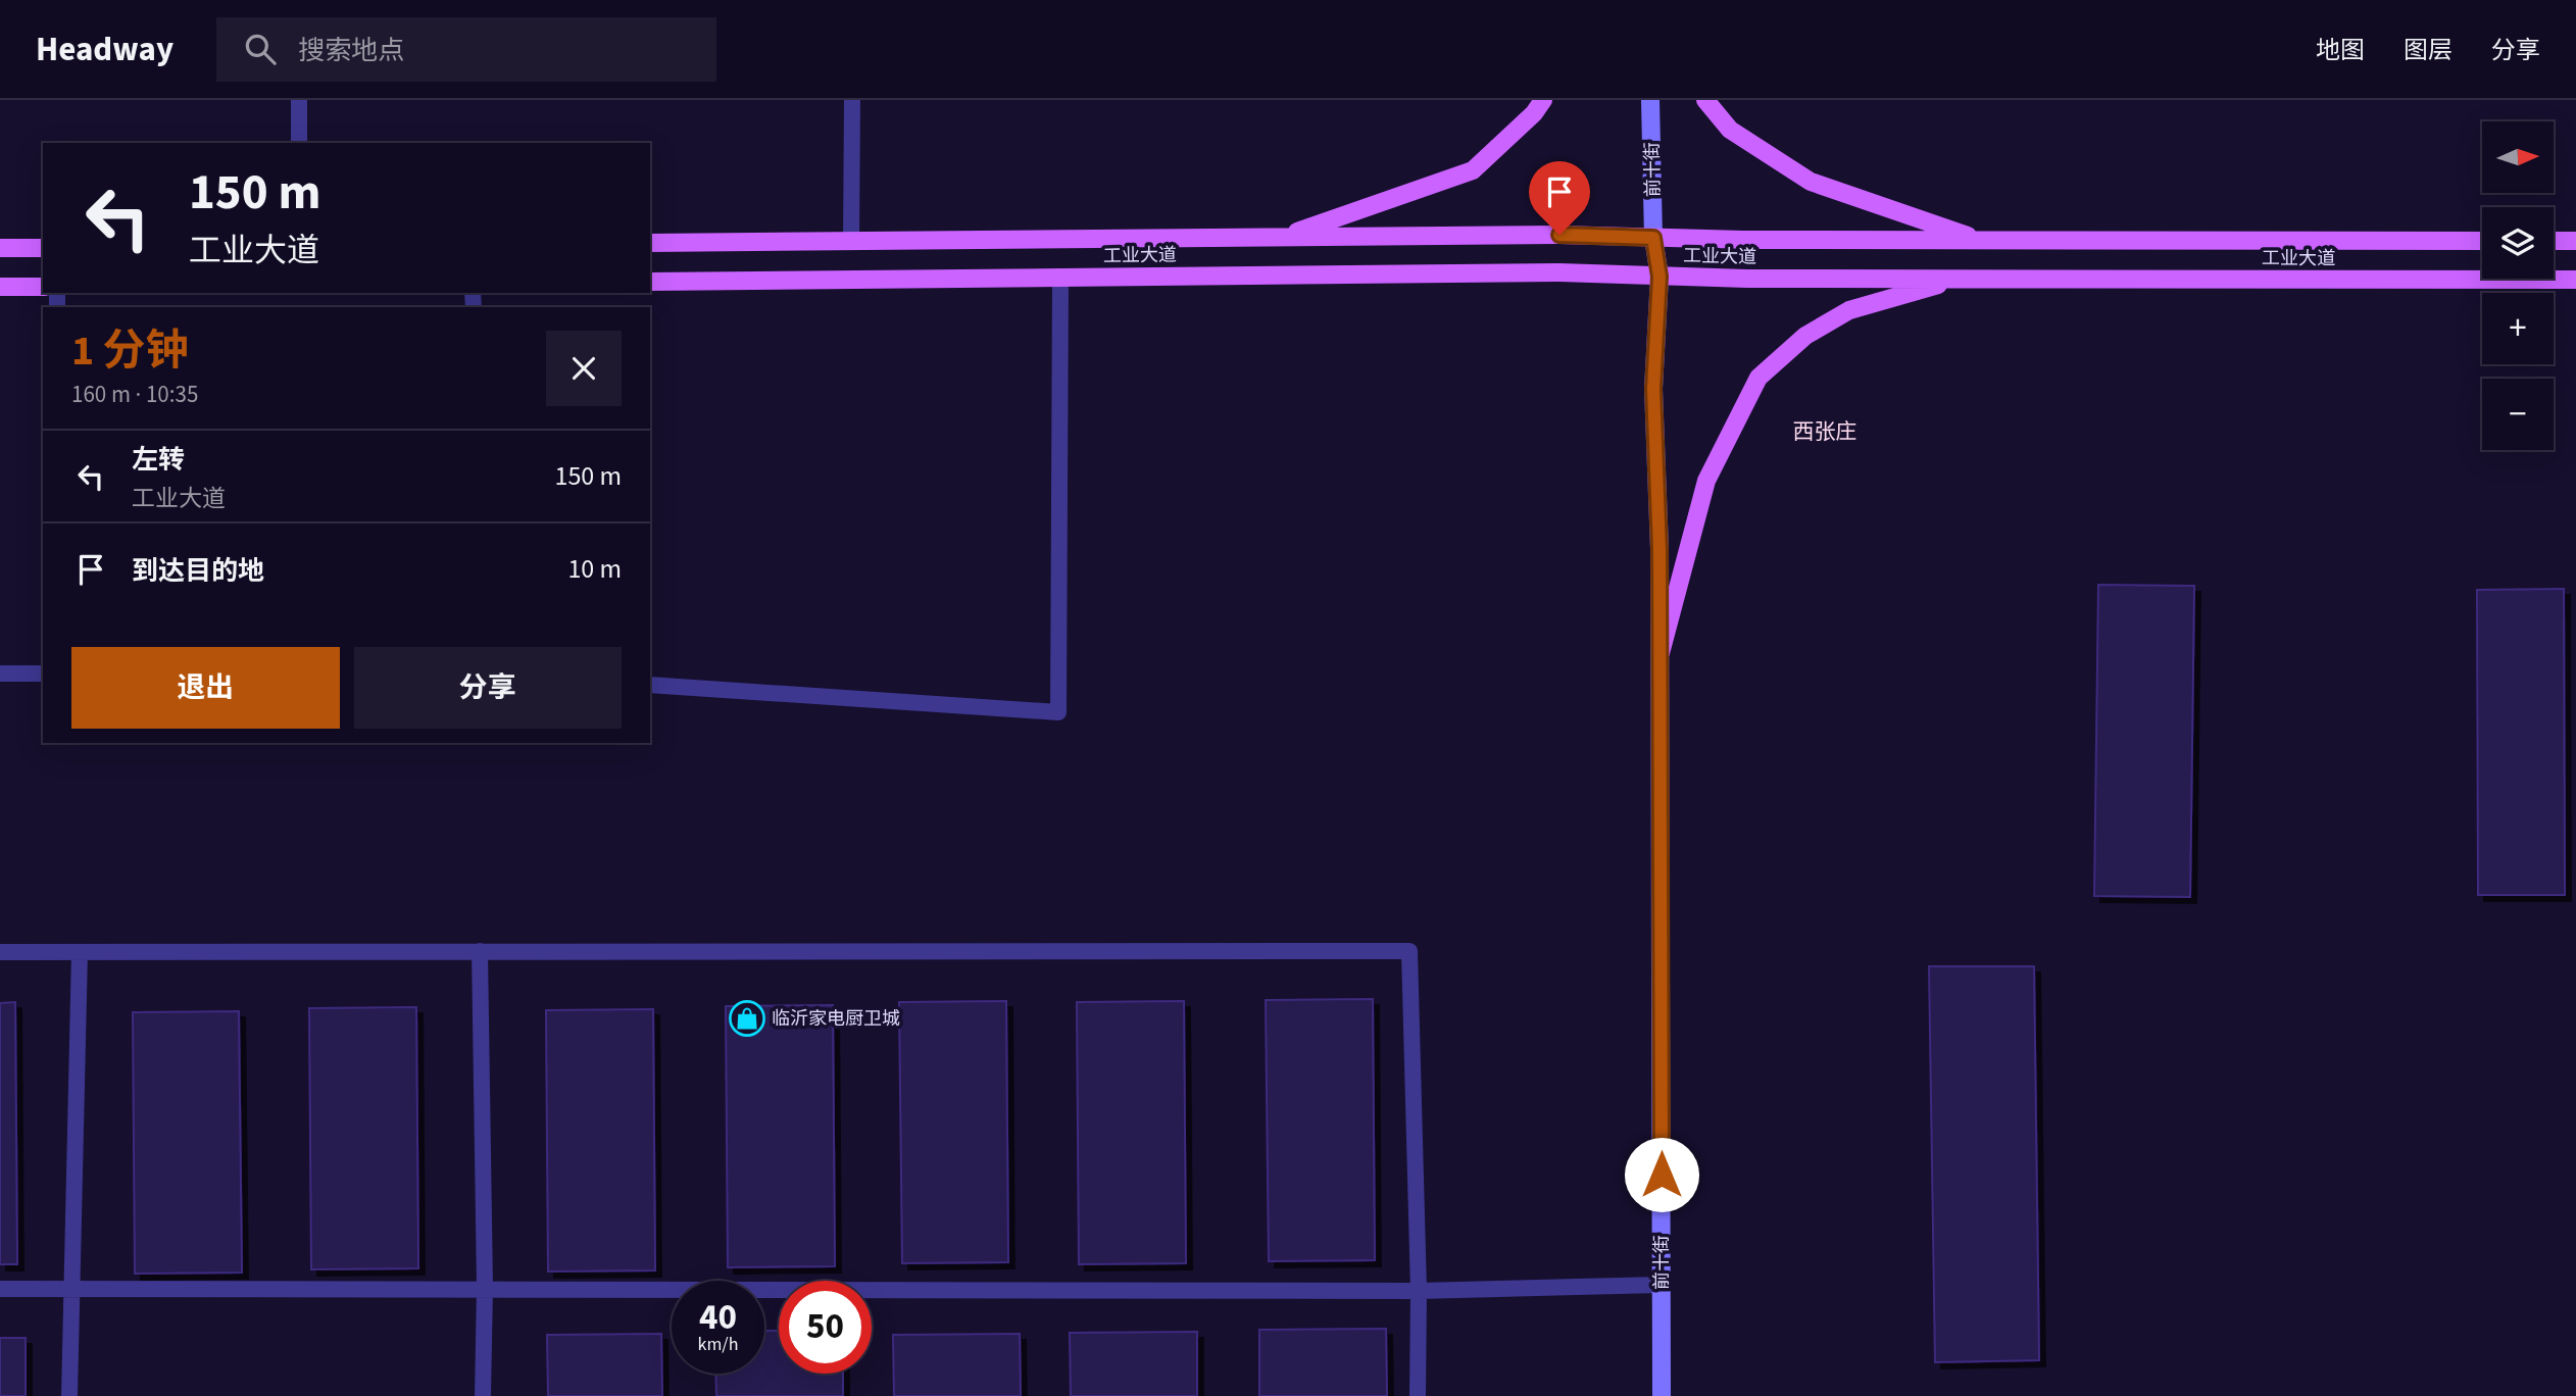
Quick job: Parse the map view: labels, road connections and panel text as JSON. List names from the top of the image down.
{
  "streets": {
    "main road": ["前十街", "工业大道"]
  },
  "crossings": [
    ["前十街", "工业大道"]
  ],
  "districts": ["西张庄"],
  "places": {
    "shop": ["临沂家电厨卫城"]
  },
  "north": "right",
  "page": {
    "header": "Headway",
    "search": "搜索地点",
    "nav": ["地图", "图层", "分享"],
    "map_buttons": ["+", "−"],
    "turn": ["150 m", "工业大道"],
    "heading": ["1 分钟", "160 m · 10:35"],
    "list": [
      {
        "name": "左转",
        "note": "工业大道",
        "value": "150 m"
      },
      {
        "name": "到达目的地",
        "value": "10 m"
      }
    ],
    "buttons": ["退出", "分享"],
    "speed": "40 km/h",
    "limit": "50"
  }
}
